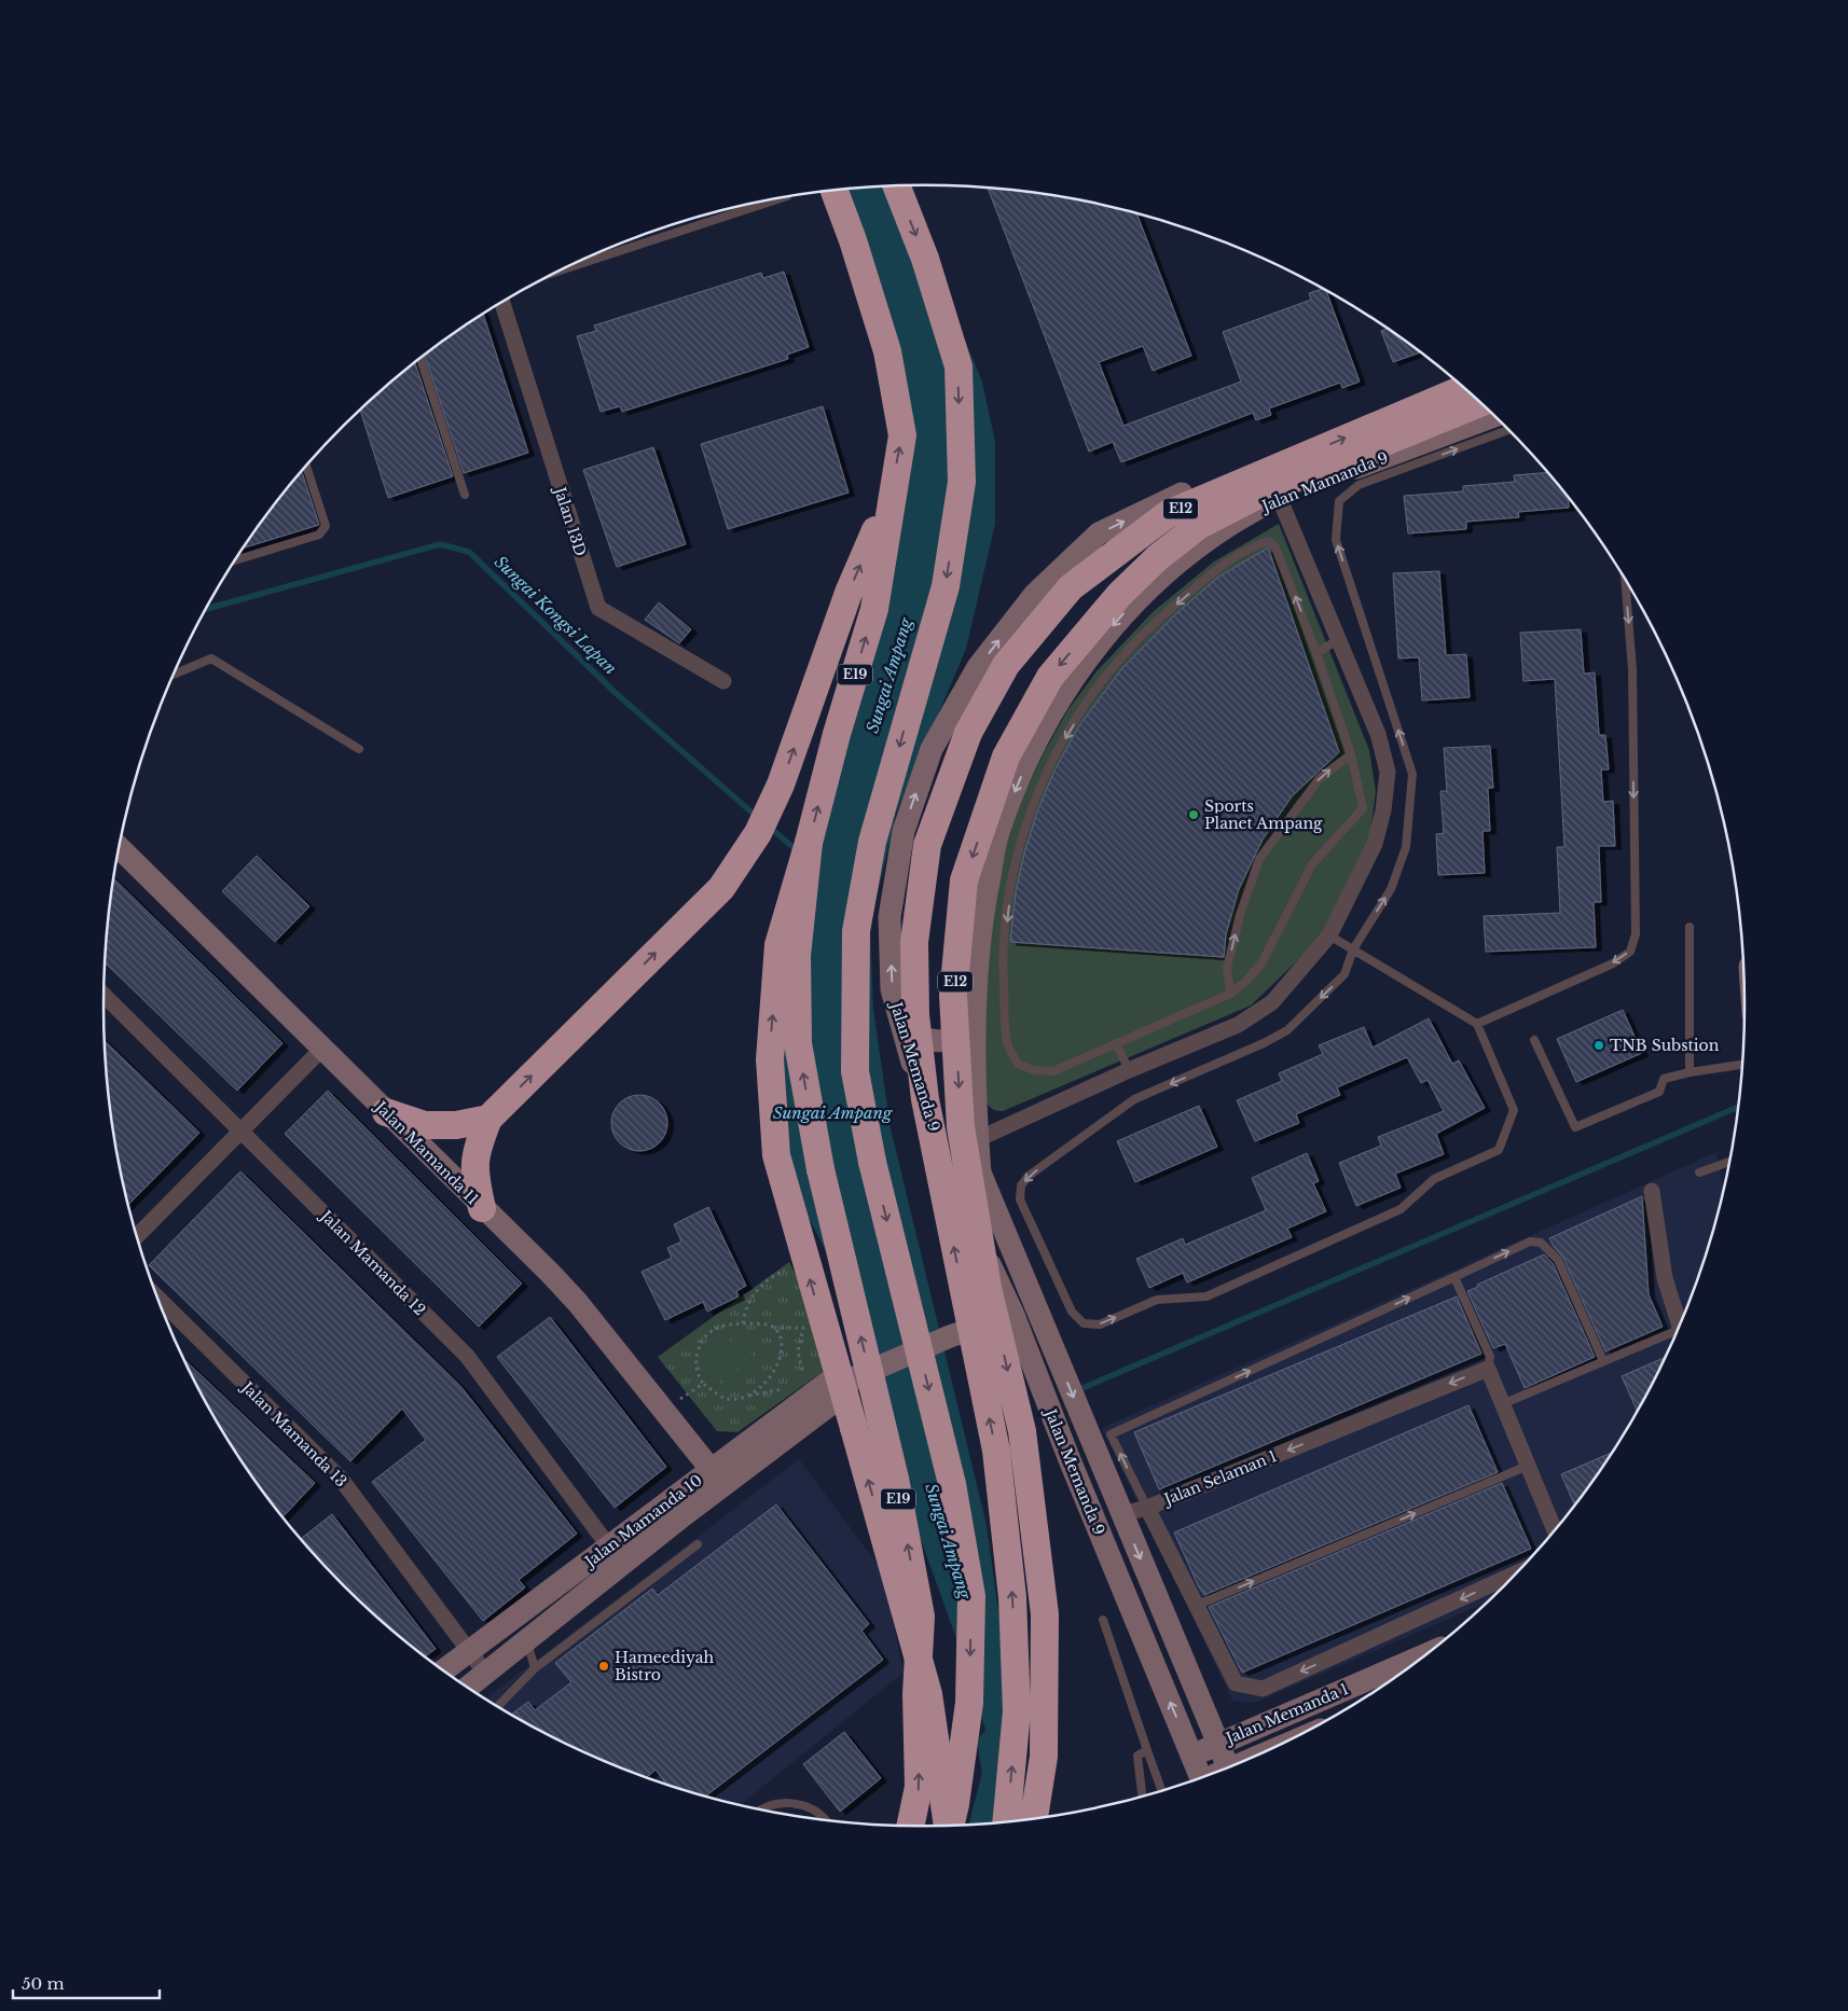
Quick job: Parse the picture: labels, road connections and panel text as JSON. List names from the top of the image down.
{
  "streets": {
    "highway": ["E12", "E19"],
    "street": [
      "Jalan Mamanda 9",
      "Jalan 13D",
      "Jalan Memanda 9",
      "Jalan Mamanda 11",
      "Jalan Mamanda 12",
      "Jalan Mamanda 13",
      "Jalan Selaman 1",
      "Jalan Mamanda 10",
      "Jalan Memanda 1"
    ]
  },
  "crossings": [
    ["Jalan Mamanda 9", "Jalan Memanda 9"],
    ["E12", "Jalan Memanda 9"],
    ["Jalan Memanda 9", "Jalan Mamanda 10"],
    ["Jalan Memanda 9", "Jalan Memanda 1"],
    ["Jalan Mamanda 11", "Jalan Mamanda 10"],
    ["Jalan Mamanda 12", "Jalan Mamanda 10"],
    ["Jalan Mamanda 13", "Jalan Mamanda 10"]
  ],
  "one_way": ["Jalan Mamanda 9", "Jalan Selaman 1"],
  "water": ["Sungai Kongsi Lapan", "Sungai Ampang"],
  "places": ["Sports Planet Ampang", "TNB Substion", "Hameediyah Bistro"],
  "scale_bar": "50 m"
}
